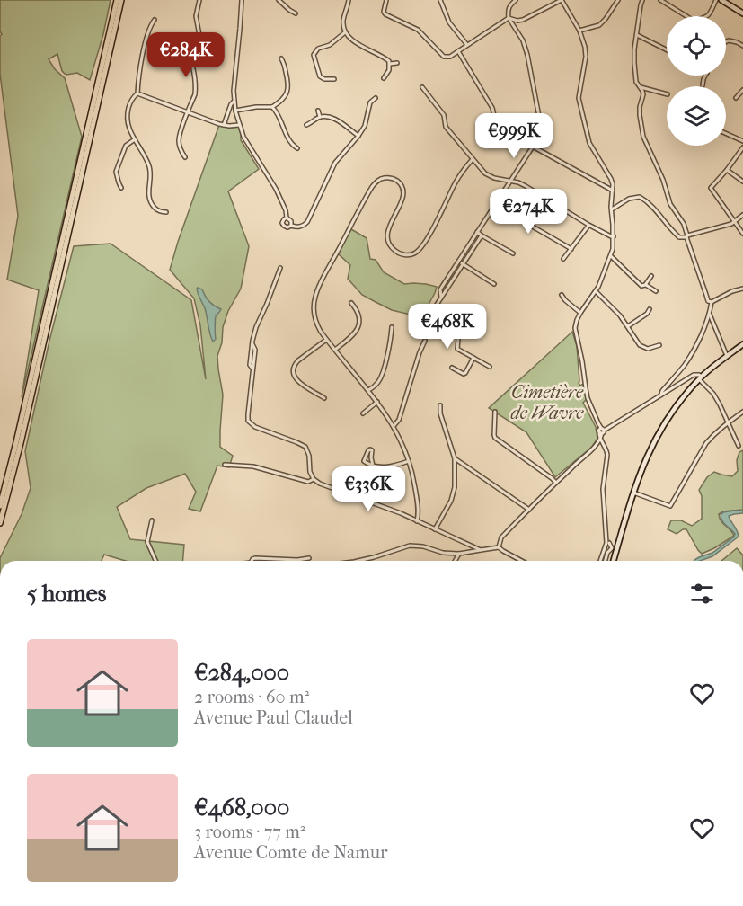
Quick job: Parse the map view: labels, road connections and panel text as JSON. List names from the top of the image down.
{
  "parks": ["Cimetière de Wavre"],
  "page": {
    "price": [
      "€284K",
      "€999K",
      "€274K",
      "€468K",
      "€336K"
    ],
    "heading": "5 homes",
    "list": [
      {
        "name": "€284,000",
        "note": "2 rooms · 60 m² · Avenue Paul Claudel"
      },
      {
        "name": "€468,000",
        "note": "3 rooms · 77 m² · Avenue Comte de Namur"
      }
    ]
  }
}
